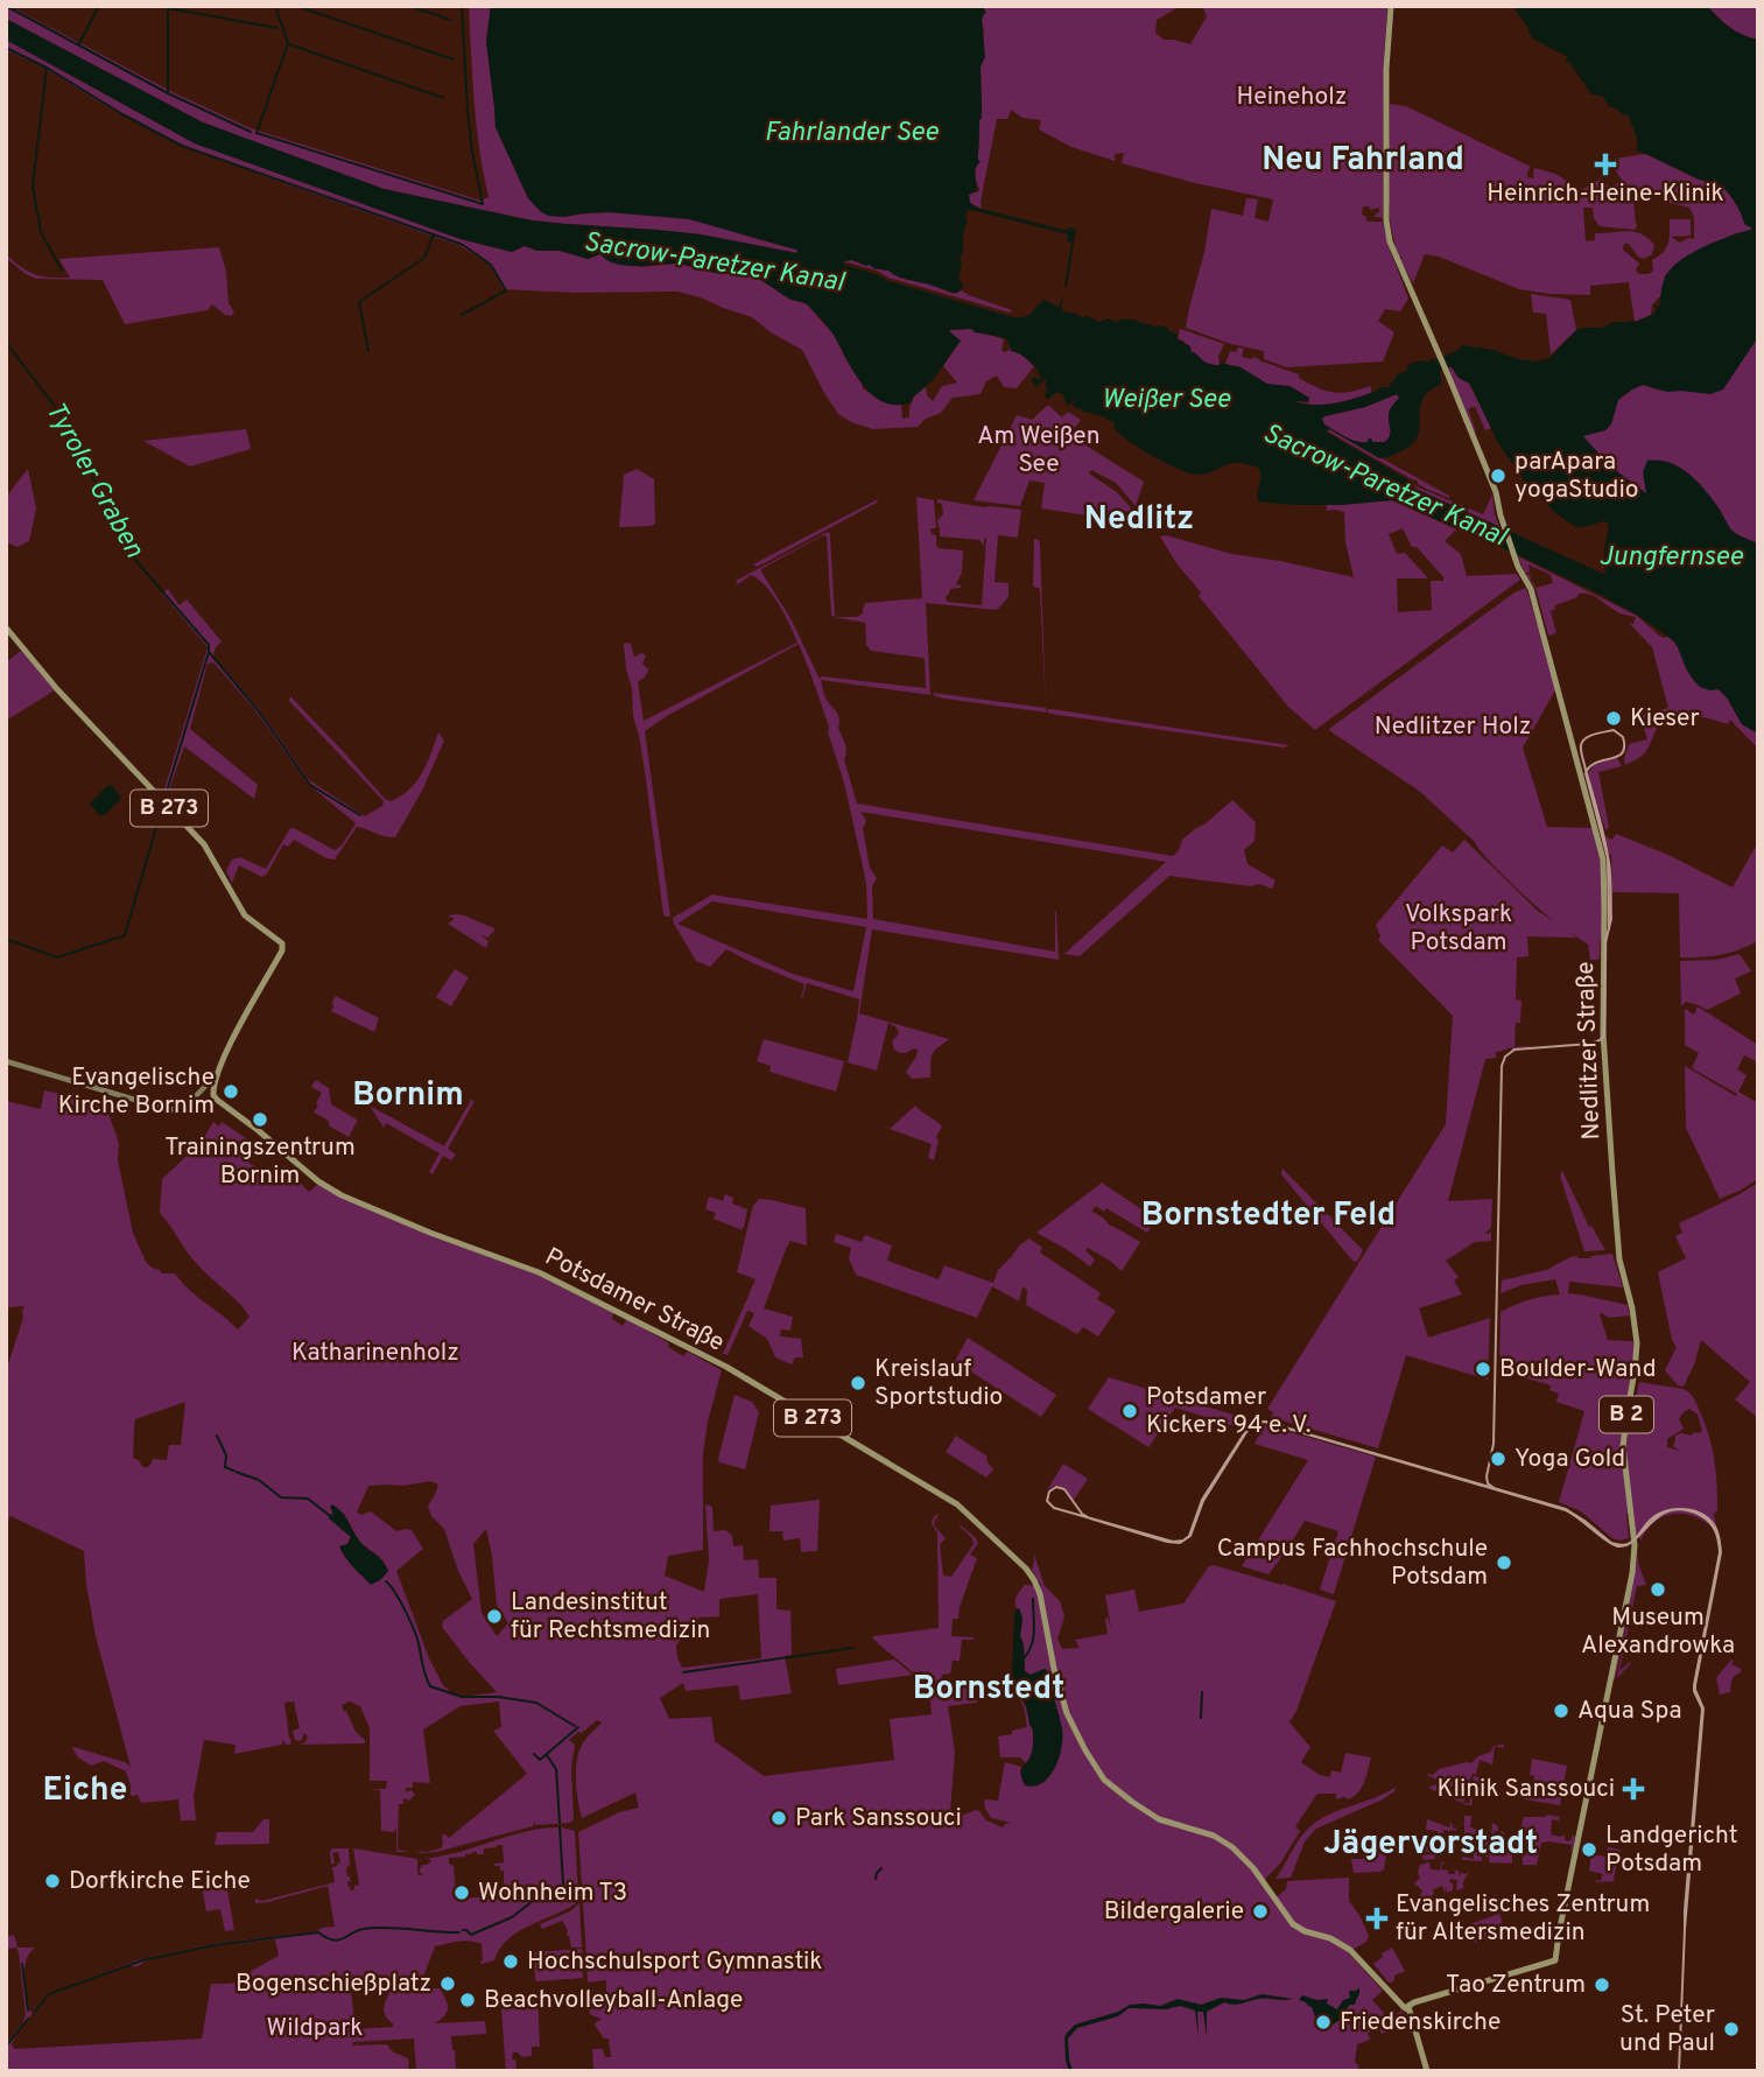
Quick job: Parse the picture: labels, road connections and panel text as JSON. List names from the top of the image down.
{
  "streets": {
    "main road": [
      "B 273",
      "Nedlitzer Straße",
      "Potsdamer Straße",
      "B 2"
    ]
  },
  "crossings": [
    ["B 273", "Potsdamer Straße"],
    ["Nedlitzer Straße", "Potsdamer Straße"]
  ],
  "districts": [
    "Neu Fahrland",
    "Nedlitz",
    "Bornim",
    "Bornstedter Feld",
    "Bornstedt",
    "Eiche",
    "Jägervorstadt"
  ],
  "water": [
    "Fahrlander See",
    "Sacrow-Paretzer Kanal",
    "Weißer See",
    "Tyroler Graben",
    "Jungfernsee"
  ],
  "parks": [
    "Heineholz",
    "Am Weißen See",
    "Nedlitzer Holz",
    "Volkspark Potsdam",
    "Katharinenholz",
    "Wildpark"
  ],
  "places": {
    "health": ["Heinrich-Heine-Klinik", "Klinik Sanssouci", "Evangelisches Zentrum für Altersmedizin"],
    "other": [
      "parApara yogaStudio",
      "Kieser",
      "Evangelische Kirche Bornim",
      "Trainingszentrum Bornim",
      "Boulder-Wand",
      "Kreislauf Sportstudio",
      "Potsdamer Kickers 94 e. V.",
      "Yoga Gold",
      "Campus Fachhochschule Potsdam",
      "Museum Alexandrowka",
      "Landesinstitut für Rechtsmedizin",
      "Aqua Spa",
      "Park Sanssouci",
      "Landgericht Potsdam",
      "Dorfkirche Eiche",
      "Wohnheim T3",
      "Bildergalerie",
      "Hochschulsport Gymnastik",
      "Bogenschießplatz",
      "Tao Zentrum",
      "Beachvolleyball-Anlage",
      "Friedenskirche",
      "St. Peter und Paul"
    ]
  }
}
